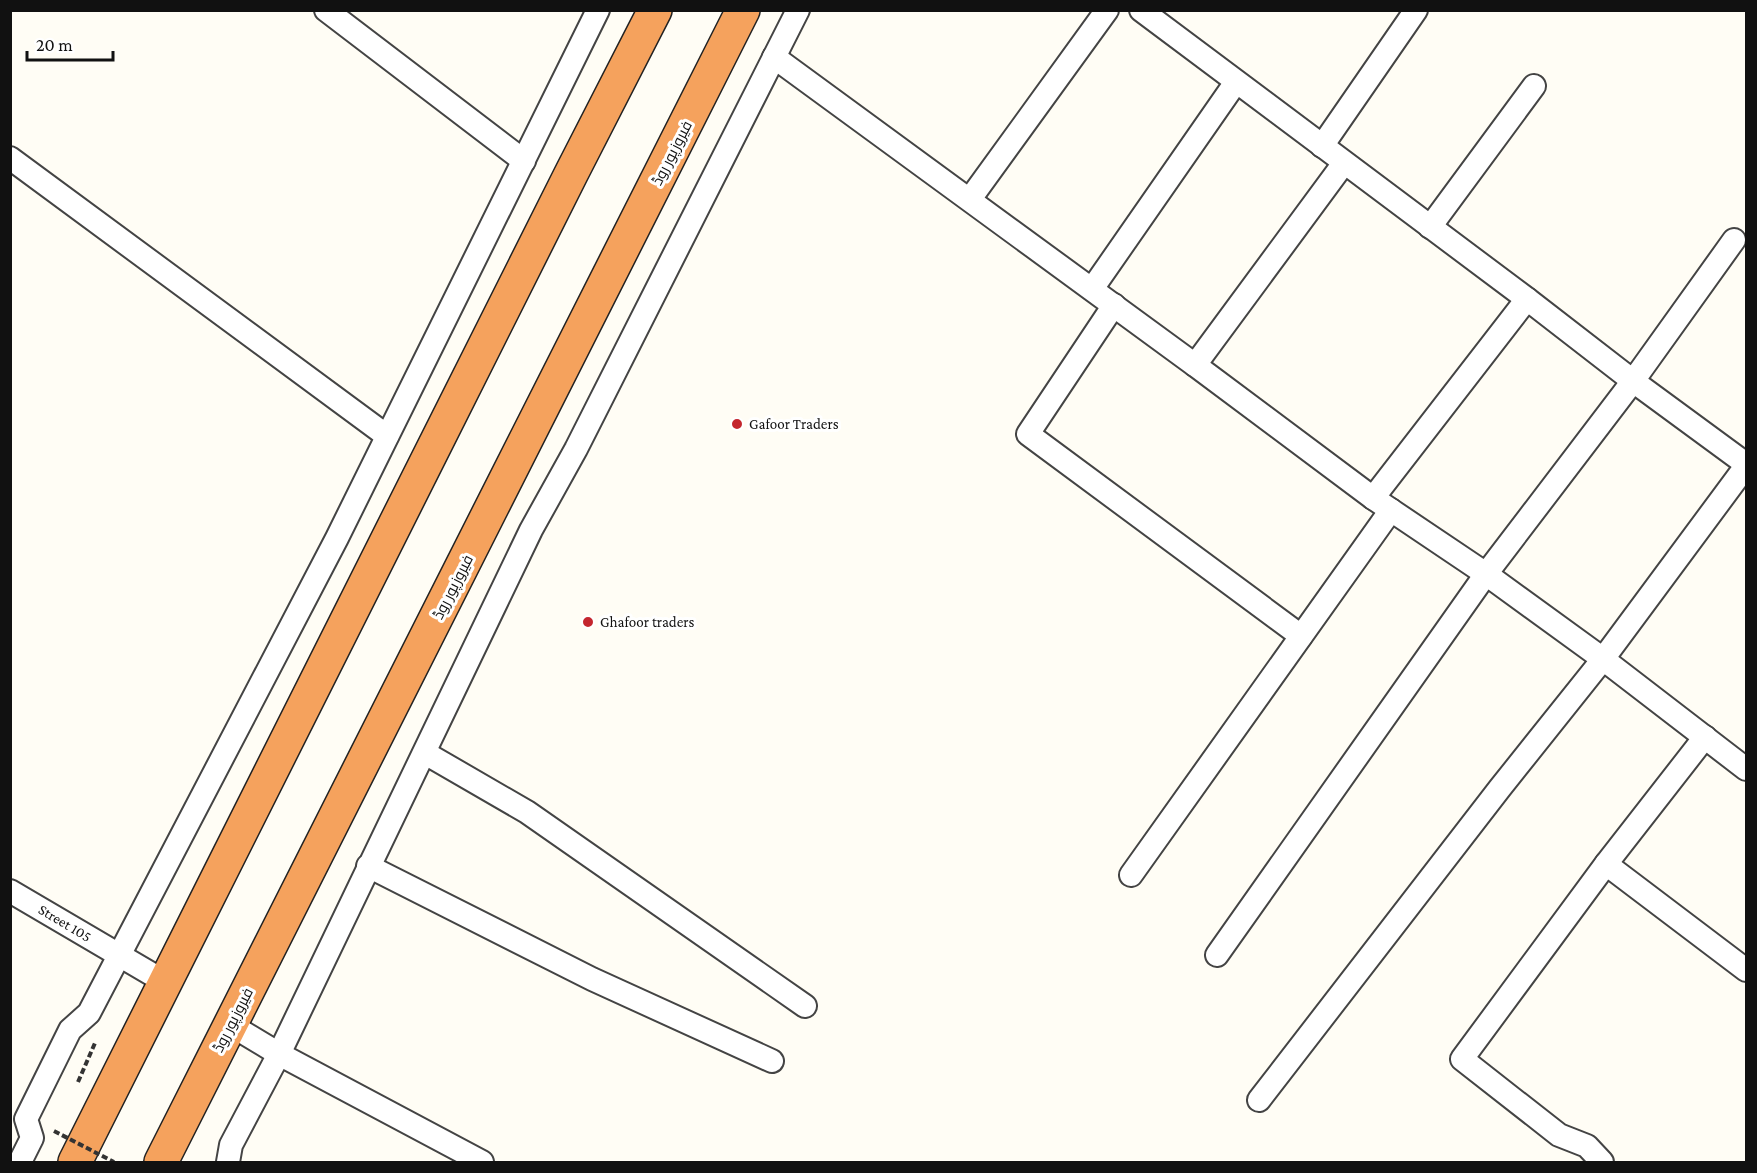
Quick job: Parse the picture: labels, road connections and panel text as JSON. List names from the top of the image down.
{
  "streets": {
    "highway": ["فیروزپور روڈ"],
    "street": ["Street 105"]
  },
  "places": ["Gafoor Traders", "Ghafoor traders"],
  "scale_bar": "20 m"
}
